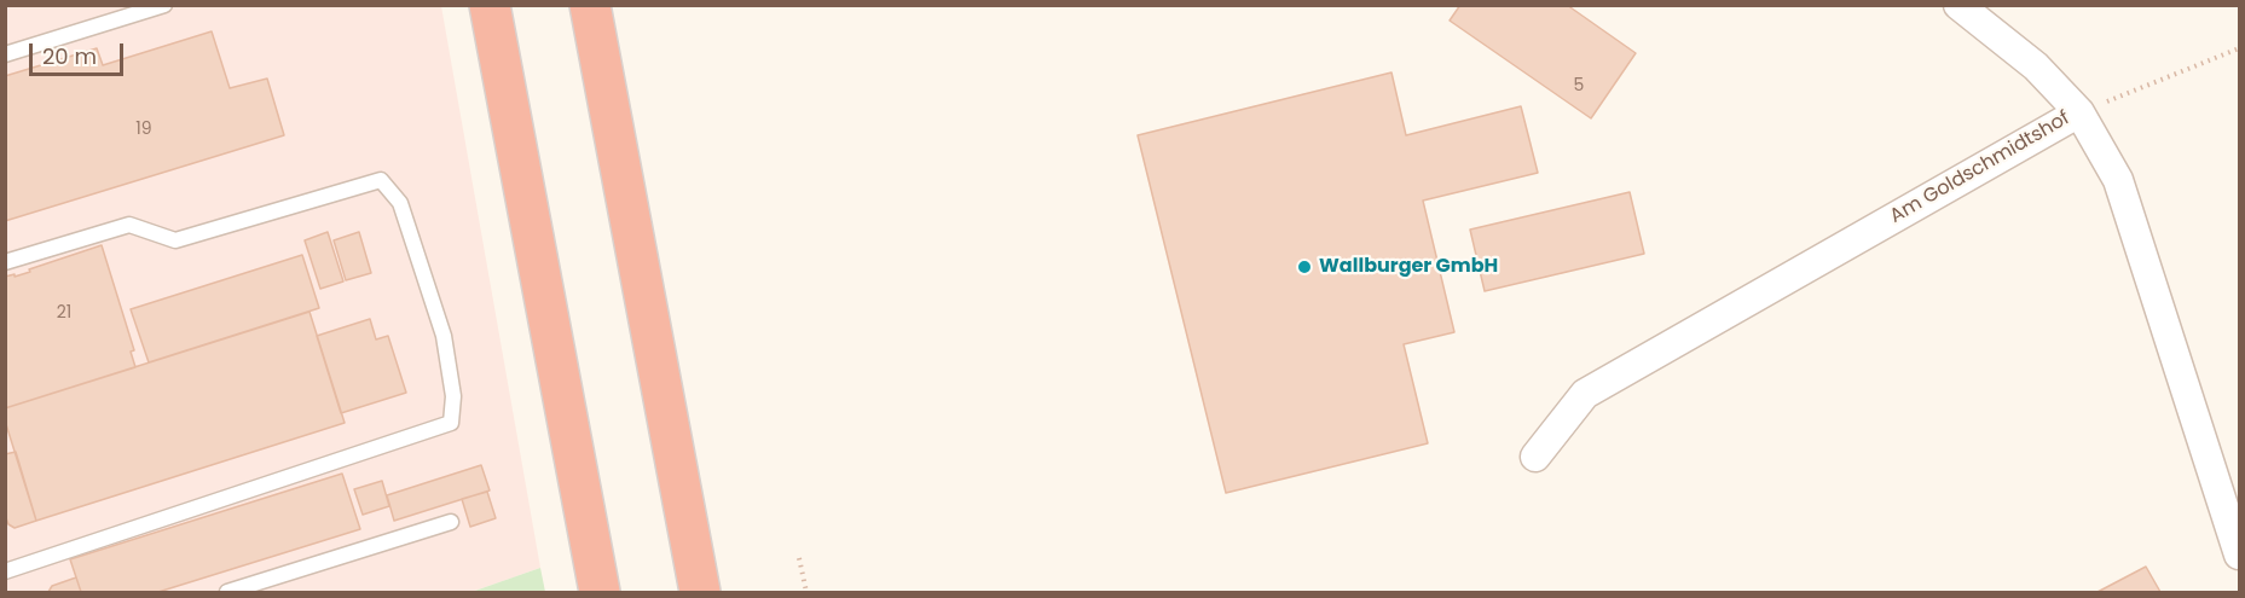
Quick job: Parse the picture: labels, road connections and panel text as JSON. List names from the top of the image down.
{
  "streets": {
    "street": ["Am Goldschmidtshof"]
  },
  "places": ["Wallburger GmbH"],
  "house_numbers": ["5", "19", "21"],
  "scale_bar": "20 m"
}
